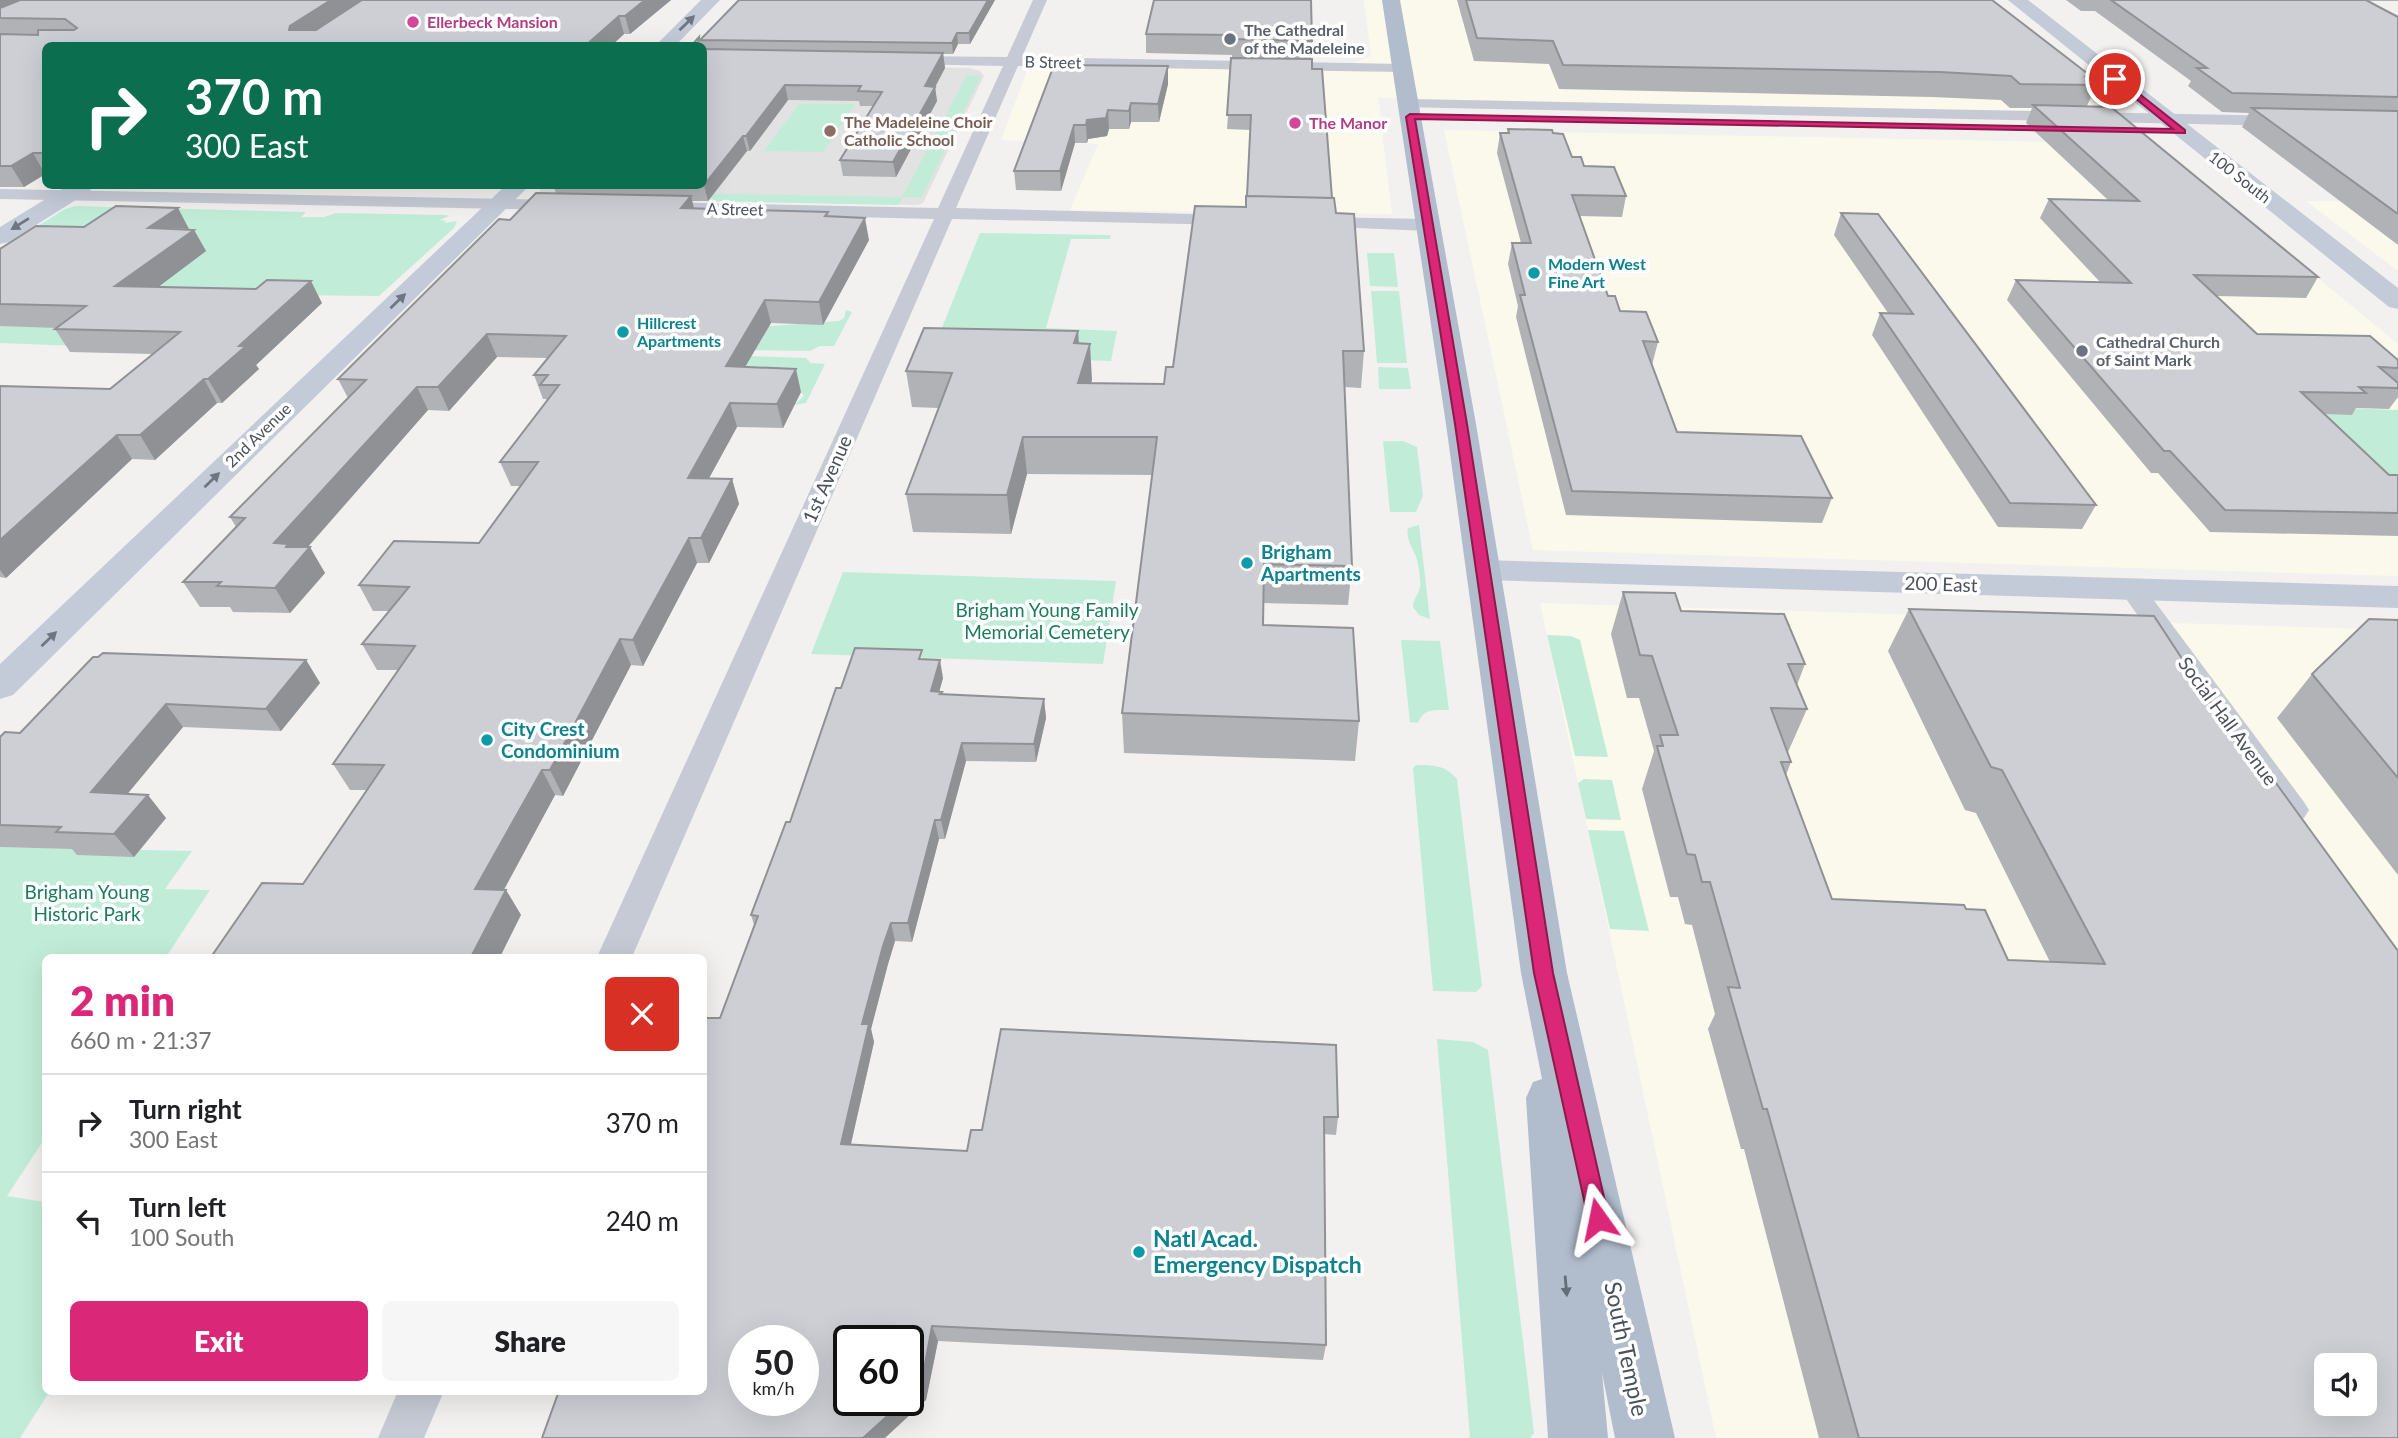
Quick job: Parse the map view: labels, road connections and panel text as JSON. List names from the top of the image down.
{
  "streets": {
    "main road": ["South Temple"],
    "street": [
      "B Street",
      "100 South",
      "A Street",
      "2nd Avenue",
      "1st Avenue",
      "200 East",
      "Social Hall Avenue"
    ]
  },
  "crossings": [
    ["B Street", "1st Avenue"],
    ["B Street", "South Temple"],
    ["A Street", "1st Avenue"],
    ["200 East", "Social Hall Avenue"],
    ["200 East", "South Temple"]
  ],
  "one_way": ["2nd Avenue"],
  "parks": ["Brigham Young Family Memorial Cemetery", "Brigham Young Historic Park"],
  "places": [
    "Ellerbeck Mansion",
    "The Cathedral of the Madeleine",
    "The Manor",
    "The Madeleine Choir Catholic School",
    "Modern West Fine Art",
    "Hillcrest Apartments",
    "Cathedral Church of Saint Mark",
    "Brigham Apartments",
    "City Crest Condominium",
    "Natl Acad. Emergency Dispatch"
  ],
  "page": {
    "turn": ["370 m", "300 East"],
    "heading": ["2 min", "660 m · 21:37"],
    "list": [
      {
        "name": "Turn right",
        "note": "300 East",
        "value": "370 m"
      },
      {
        "name": "Turn left",
        "note": "100 South",
        "value": "240 m"
      }
    ],
    "buttons": ["Exit", "Share"],
    "speed": "50 km/h",
    "limit": "60"
  }
}
